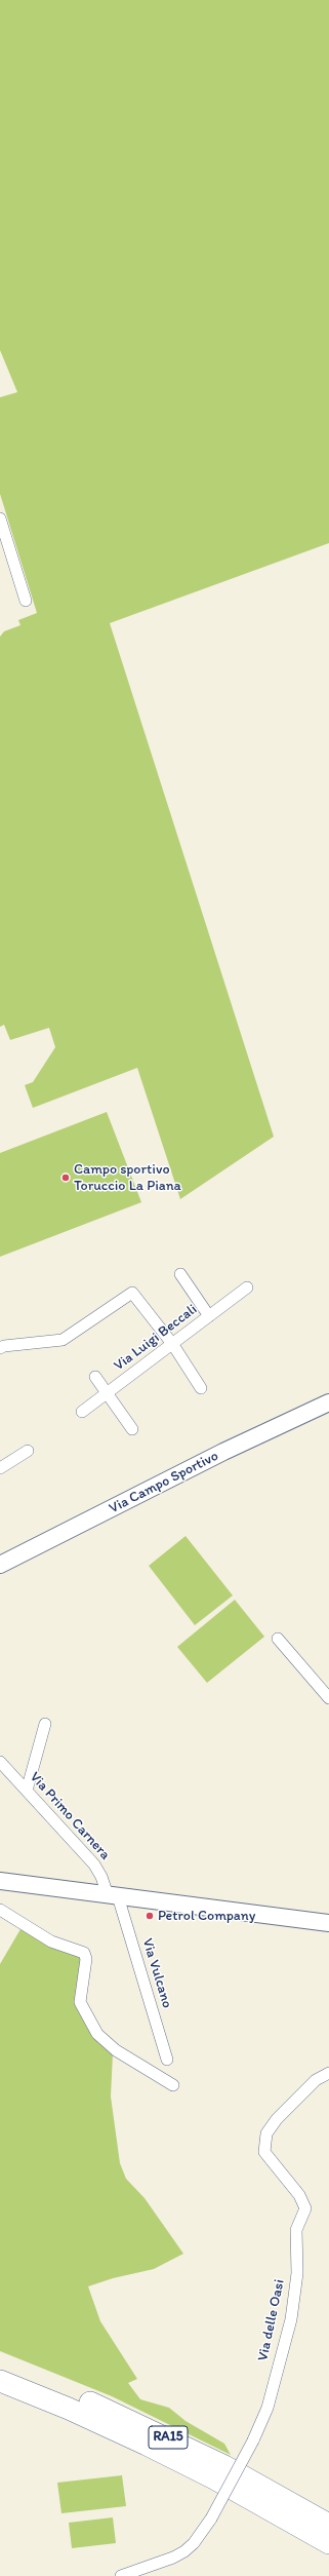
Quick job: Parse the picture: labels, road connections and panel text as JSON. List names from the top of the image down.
{
  "streets": {
    "highway": ["RA15"],
    "street": [
      "Via Luigi Beccali",
      "Via Campo Sportivo",
      "Via Primo Carnera",
      "Via Vulcano",
      "Via delle Oasi"
    ]
  },
  "crossings": [
    ["Via Primo Carnera", "Via Vulcano"]
  ],
  "places": ["Campo sportivo Toruccio La Piana", "Petrol Company"]
}
